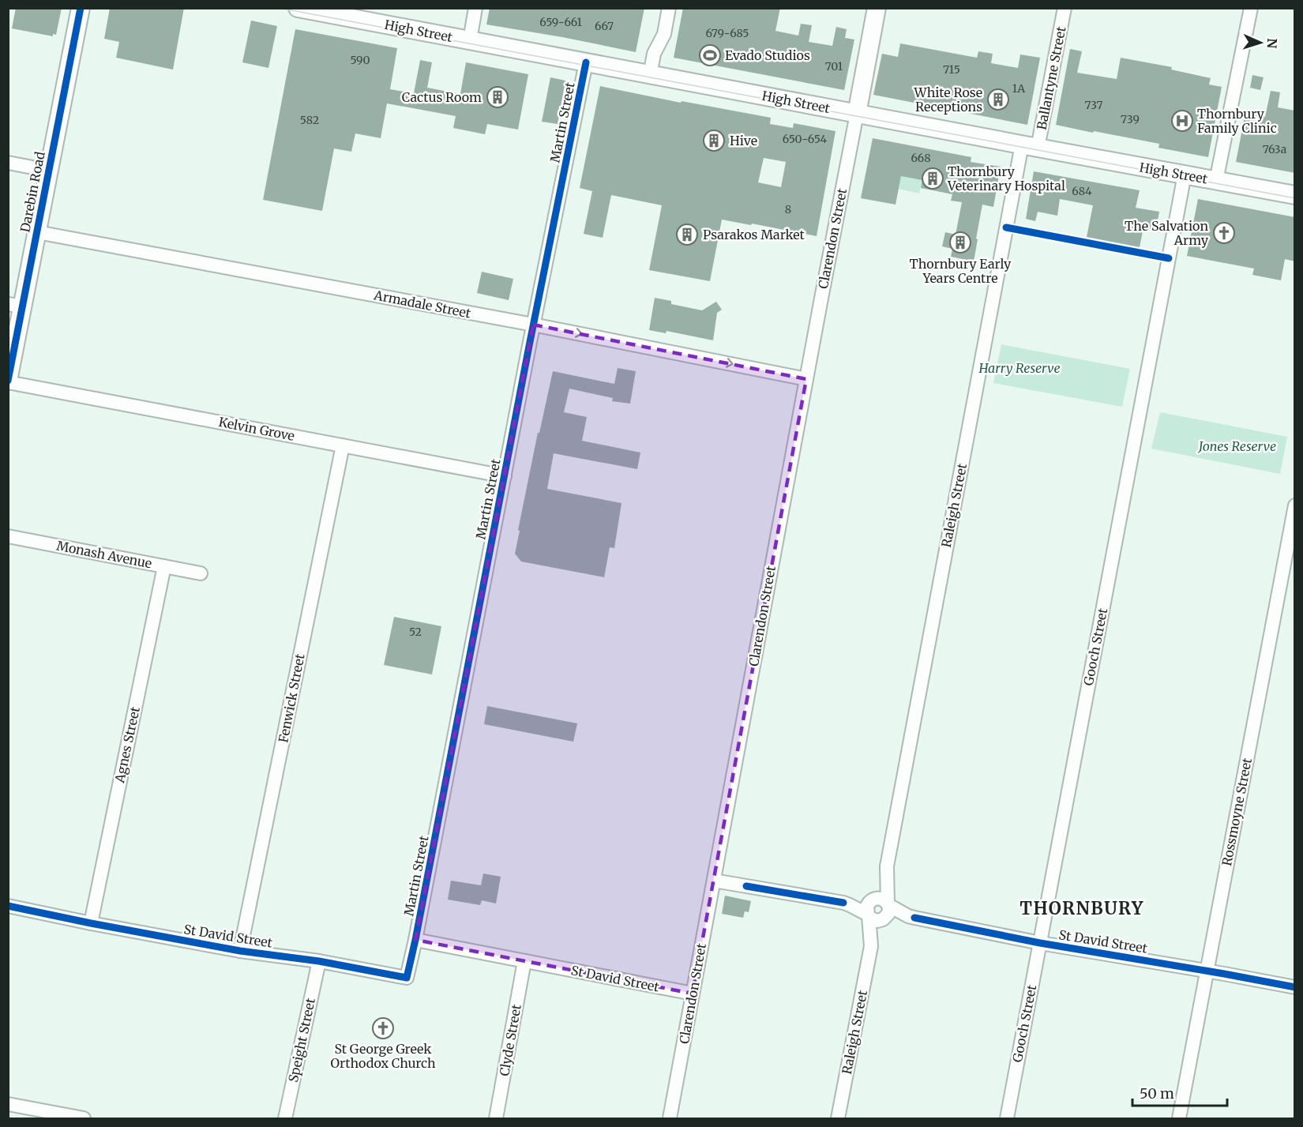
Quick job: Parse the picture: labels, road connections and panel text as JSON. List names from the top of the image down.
{
  "streets": {
    "main road": ["High Street", "Darebin Road"],
    "street": [
      "Ballantyne Street",
      "Martin Street",
      "Clarendon Street",
      "Armadale Street",
      "Kelvin Grove",
      "Raleigh Street",
      "Monash Avenue",
      "Gooch Street",
      "Fenwick Street",
      "Agnes Street",
      "Rossmoyne Street",
      "St David Street",
      "Speight Street",
      "Clyde Street"
    ]
  },
  "crossings": [
    ["High Street", "Ballantyne Street"],
    ["High Street", "Martin Street"],
    ["High Street", "Clarendon Street"],
    ["High Street", "Raleigh Street"],
    ["High Street", "Gooch Street"],
    ["Ballantyne Street", "Raleigh Street"],
    ["Martin Street", "Armadale Street"],
    ["Martin Street", "Kelvin Grove"],
    ["Martin Street", "St David Street"],
    ["Darebin Road", "Armadale Street"],
    ["Darebin Road", "Kelvin Grove"],
    ["Clarendon Street", "Armadale Street"],
    ["Clarendon Street", "St David Street"],
    ["Kelvin Grove", "Fenwick Street"],
    ["Raleigh Street", "St David Street"],
    ["Monash Avenue", "Agnes Street"],
    ["Gooch Street", "St David Street"],
    ["Fenwick Street", "St David Street"],
    ["Agnes Street", "St David Street"],
    ["Rossmoyne Street", "St David Street"],
    ["St David Street", "Speight Street"],
    ["St David Street", "Clyde Street"]
  ],
  "one_way": ["Armadale Street"],
  "districts": ["THORNBURY"],
  "parks": ["Harry Reserve", "Jones Reserve"],
  "places": {
    "sports": ["Evado Studios"],
    "building": [
      "Cactus Room",
      "White Rose Receptions",
      "Hive",
      "Thornbury Veterinary Hospital",
      "Psarakos Market",
      "Thornbury Early Years Centre"
    ],
    "hospital": ["Thornbury Family Clinic"],
    "church": ["The Salvation Army", "St George Greek Orthodox Church"]
  },
  "house_numbers": [
    "659-661",
    "667",
    "679-685",
    "590",
    "701",
    "715",
    "1A",
    "737",
    "739",
    "582",
    "650-654",
    "763a",
    "668",
    "684",
    "8",
    "52"
  ],
  "scale_bar": "50 m",
  "north": "right"
}
